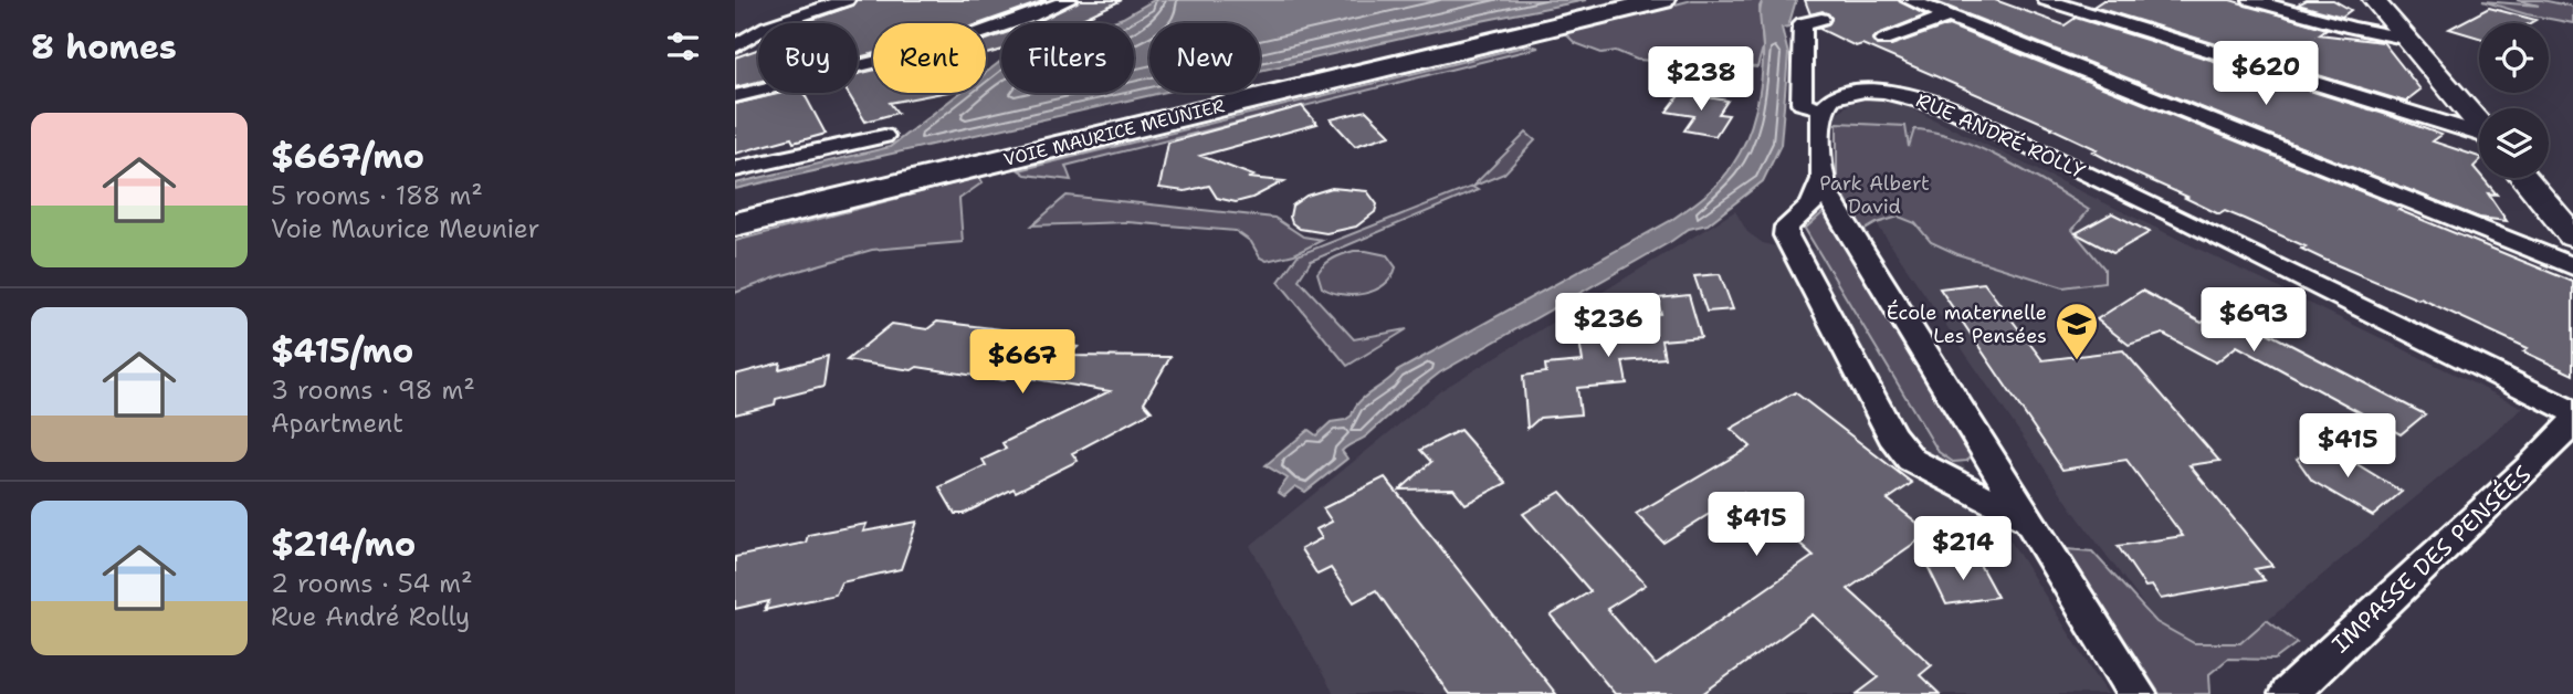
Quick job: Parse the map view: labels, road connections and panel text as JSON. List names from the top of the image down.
{
  "streets": {
    "main road": ["VOIE MAURICE MEUNIER"],
    "street": ["RUE ANDRÉ ROLLY", "IMPASSE DES PENSÉES"]
  },
  "parks": ["Park Albert David"],
  "places": {
    "school or university": ["École maternelle Les Pensées"]
  },
  "page": {
    "heading": "8 homes",
    "chip": [
      "Buy",
      "Rent",
      "Filters",
      "New"
    ],
    "price": [
      "$620",
      "$238",
      "$693",
      "$236",
      "$667",
      "$415",
      "$415",
      "$214"
    ],
    "list": [
      {
        "name": "$667/mo",
        "note": "5 rooms · 188 m² · Voie Maurice Meunier"
      },
      {
        "name": "$415/mo",
        "note": "3 rooms · 98 m² · Apartment"
      },
      {
        "name": "$214/mo",
        "note": "2 rooms · 54 m² · Rue André Rolly"
      }
    ]
  }
}
